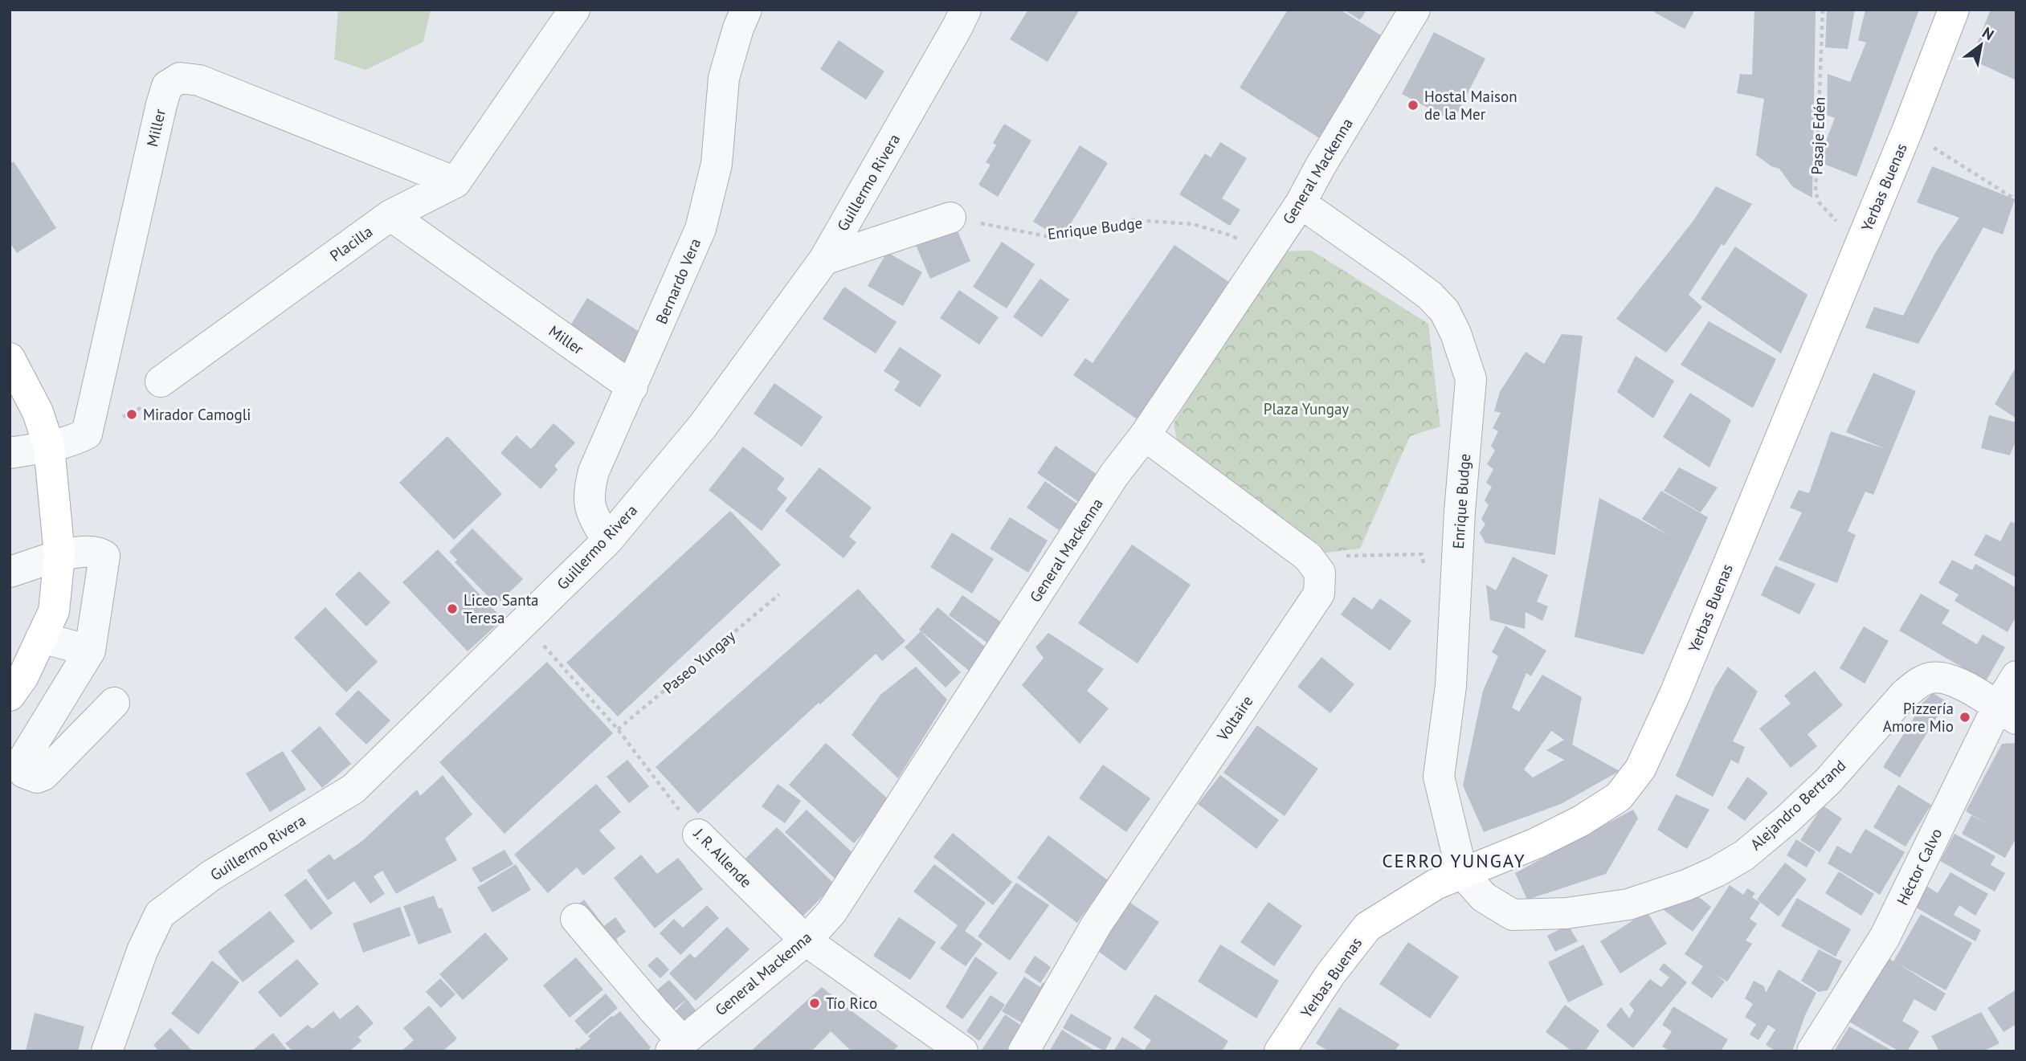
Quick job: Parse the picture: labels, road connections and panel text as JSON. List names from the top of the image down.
{
  "streets": {
    "main road": ["Yerbas Buenas"],
    "street": [
      "Miller",
      "General Mackenna",
      "Guillermo Rivera",
      "Enrique Budge",
      "Placilla",
      "Bernardo Vera",
      "Voltaire",
      "Alejandro Bertrand",
      "J. R. Allende",
      "Héctor Calvo"
    ],
    "path": ["Pasaje Edén", "Paseo Yungay"]
  },
  "crossings": [
    ["Miller", "Placilla"],
    ["Miller", "Bernardo Vera"],
    ["Pasaje Edén", "Yerbas Buenas"],
    ["General Mackenna", "Enrique Budge"],
    ["General Mackenna", "Voltaire"],
    ["General Mackenna", "J. R. Allende"],
    ["Guillermo Rivera", "Bernardo Vera"],
    ["Guillermo Rivera", "J. R. Allende"],
    ["Yerbas Buenas", "Enrique Budge"],
    ["Yerbas Buenas", "Alejandro Bertrand"],
    ["Enrique Budge", "Alejandro Bertrand"],
    ["Paseo Yungay", "J. R. Allende"],
    ["Alejandro Bertrand", "Héctor Calvo"]
  ],
  "districts": ["CERRO YUNGAY"],
  "parks": ["Plaza Yungay"],
  "places": [
    "Hostal Maison de la Mer",
    "Mirador Camogli",
    "Liceo Santa Teresa",
    "Pizzería Amore Mio",
    "Tío Rico"
  ],
  "north": "top right"
}
